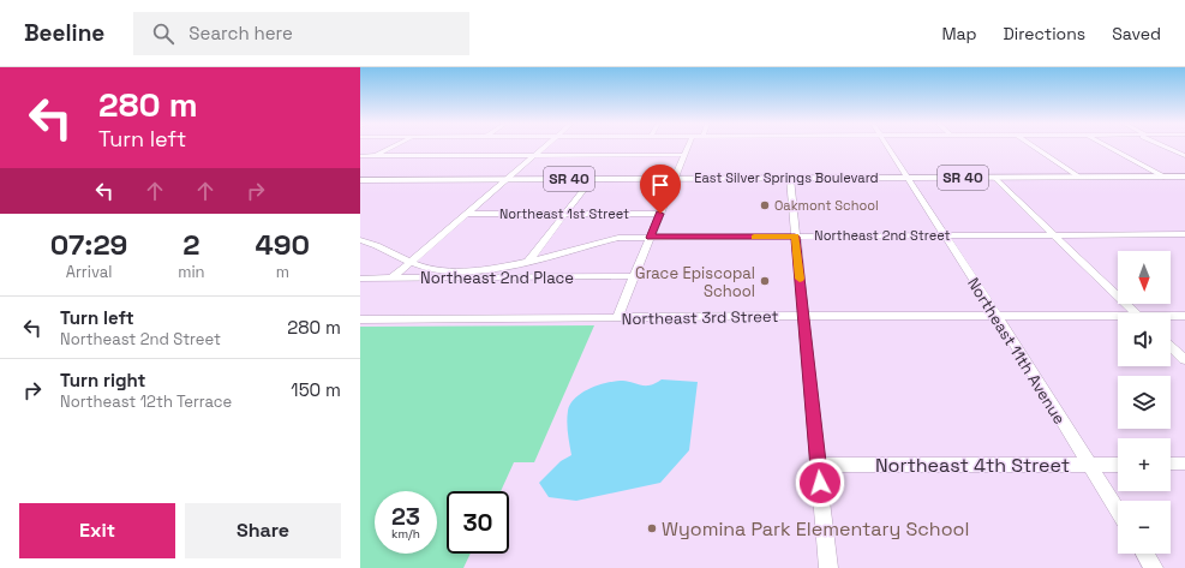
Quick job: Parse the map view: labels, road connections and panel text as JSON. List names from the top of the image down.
{
  "streets": {
    "main road": ["East Silver Springs Boulevard", "SR 40"],
    "street": [
      "Northeast 1st Street",
      "Northeast 2nd Street",
      "Northeast 2nd Place",
      "Northeast 3rd Street",
      "Northeast 11th Avenue",
      "Northeast 4th Street"
    ]
  },
  "crossings": [
    ["East Silver Springs Boulevard", "Northeast 11th Avenue"],
    ["Northeast 2nd Street", "Northeast 2nd Place"],
    ["Northeast 2nd Street", "Northeast 11th Avenue"],
    ["Northeast 3rd Street", "Northeast 11th Avenue"],
    ["Northeast 11th Avenue", "Northeast 4th Street"]
  ],
  "places": ["Oakmont School", "Grace Episcopal School", "Wyomina Park Elementary School"],
  "north": "bottom",
  "page": {
    "header": "Beeline",
    "search": "Search here",
    "nav": ["Map", "Directions", "Saved"],
    "turn": ["280 m", "Turn left"],
    "eta": [
      "07:29",
      "Arrival",
      "2",
      "min",
      "490",
      "m"
    ],
    "map_buttons": ["+", "−"],
    "list": [
      {
        "name": "Turn left",
        "note": "Northeast 2nd Street",
        "value": "280 m"
      },
      {
        "name": "Turn right",
        "note": "Northeast 12th Terrace",
        "value": "150 m"
      }
    ],
    "speed": "23 km/h",
    "limit": "30",
    "buttons": ["Exit", "Share"]
  }
}
